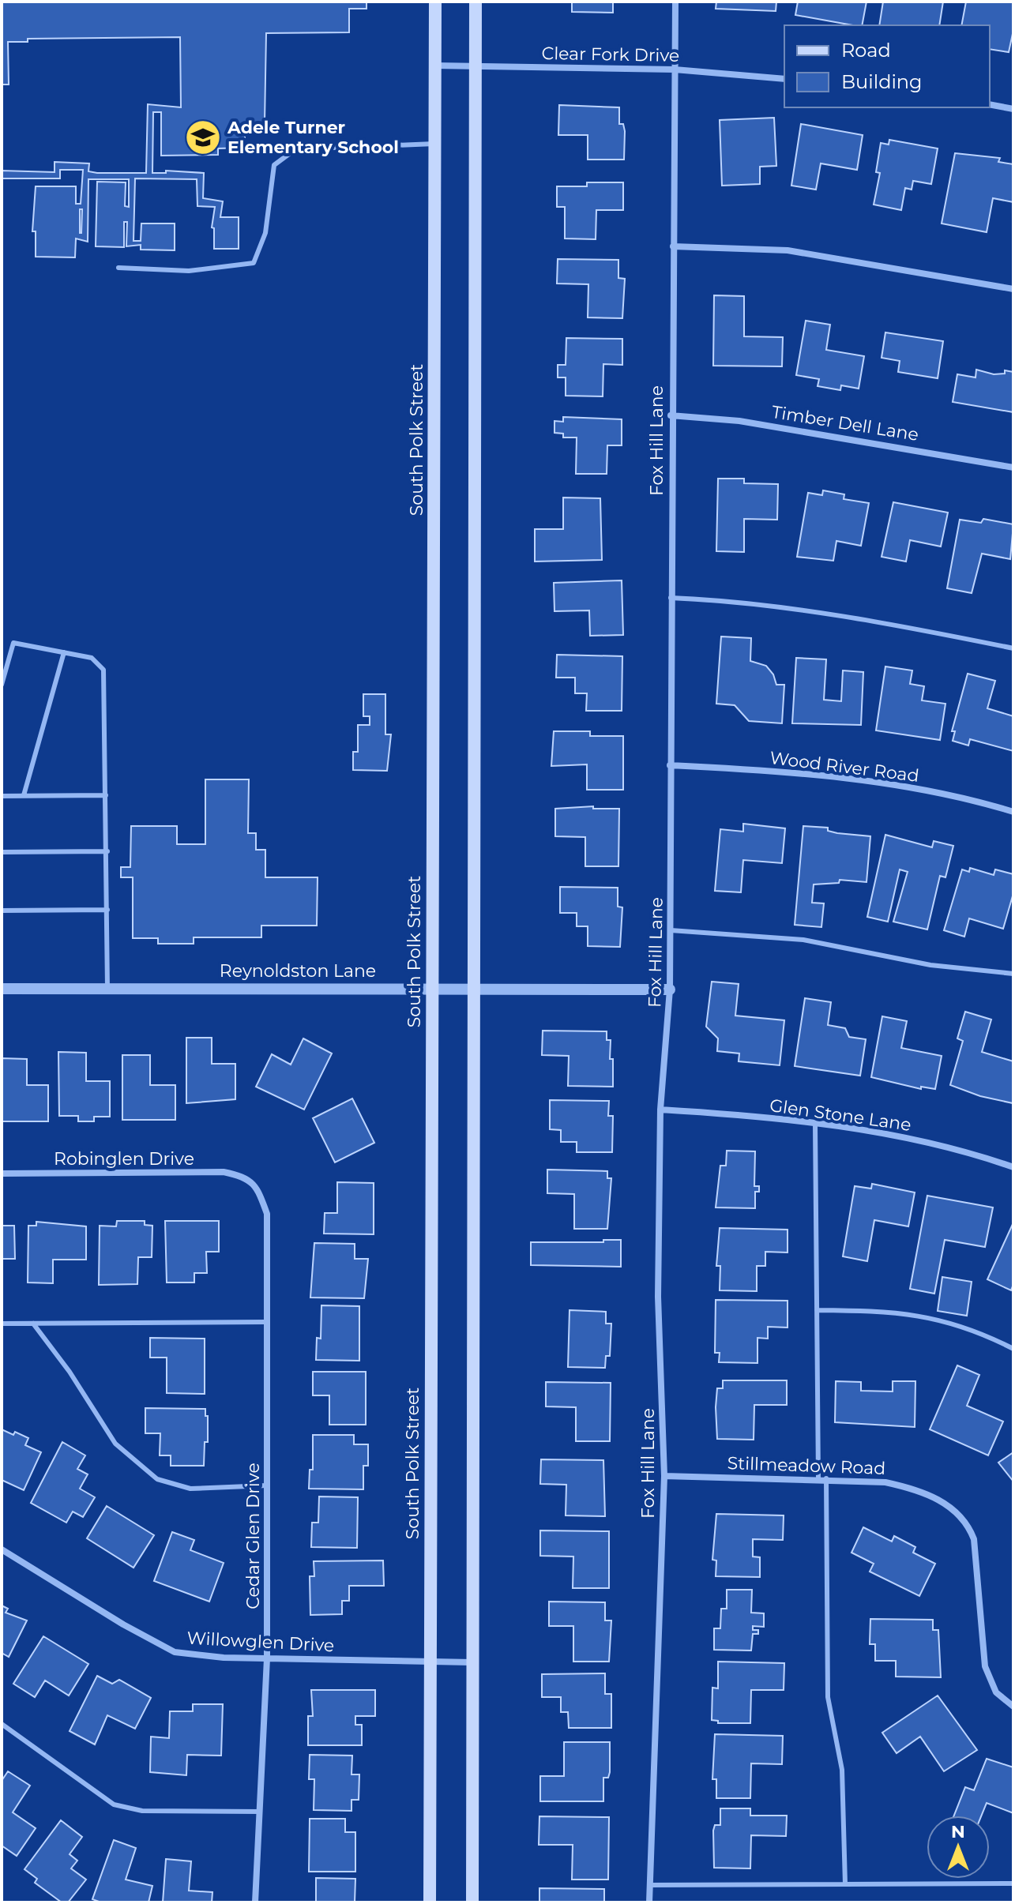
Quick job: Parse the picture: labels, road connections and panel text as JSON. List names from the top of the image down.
{
  "streets": {
    "main road": ["South Polk Street"],
    "street": [
      "Clear Fork Drive",
      "Timber Dell Lane",
      "Fox Hill Lane",
      "Wood River Road",
      "Reynoldston Lane",
      "Glen Stone Lane",
      "Robinglen Drive",
      "Stillmeadow Road",
      "Cedar Glen Drive",
      "Willowglen Drive"
    ]
  },
  "crossings": [
    ["Clear Fork Drive", "South Polk Street"],
    ["Clear Fork Drive", "Fox Hill Lane"],
    ["Timber Dell Lane", "Fox Hill Lane"],
    ["South Polk Street", "Reynoldston Lane"],
    ["South Polk Street", "Willowglen Drive"],
    ["Fox Hill Lane", "Wood River Road"],
    ["Fox Hill Lane", "Reynoldston Lane"],
    ["Fox Hill Lane", "Glen Stone Lane"],
    ["Fox Hill Lane", "Stillmeadow Road"],
    ["Robinglen Drive", "Cedar Glen Drive"],
    ["Cedar Glen Drive", "Willowglen Drive"]
  ],
  "places": {
    "school or university": ["Adele Turner Elementary School"]
  },
  "legend": ["Road", "Building"],
  "north": "top"
}
